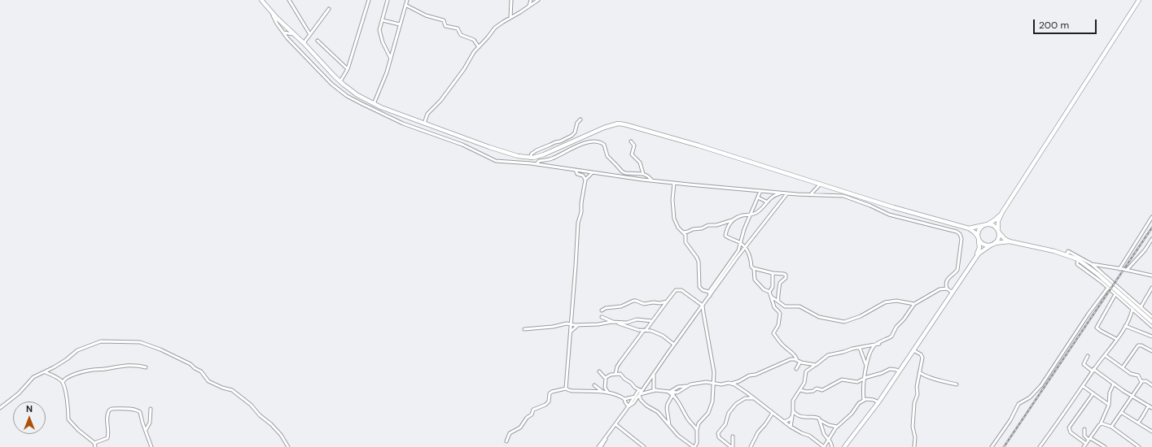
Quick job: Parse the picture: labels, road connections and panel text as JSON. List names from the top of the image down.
{
  "scale_bar": "200 m",
  "north": "top"
}
